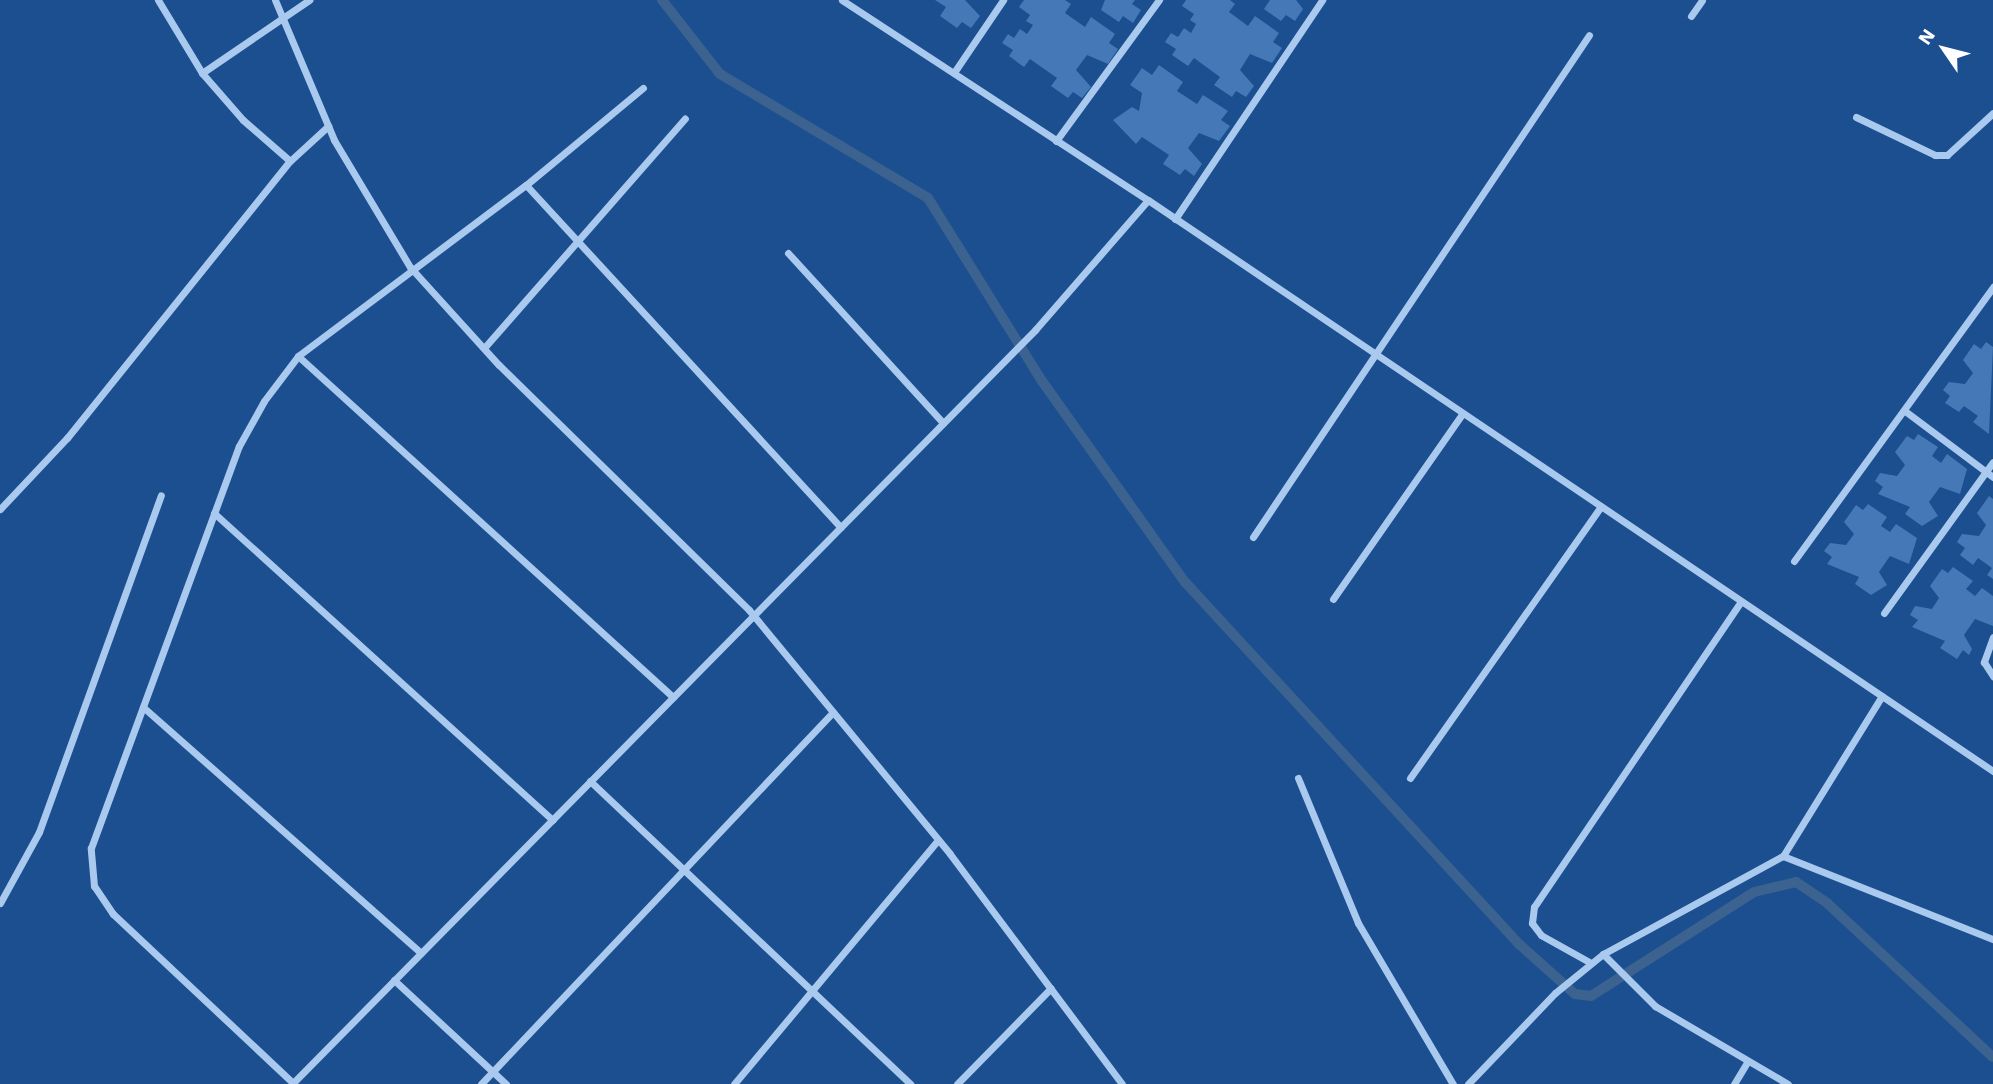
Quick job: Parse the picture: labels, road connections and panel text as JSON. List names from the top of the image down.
{
  "north": "top left"
}
